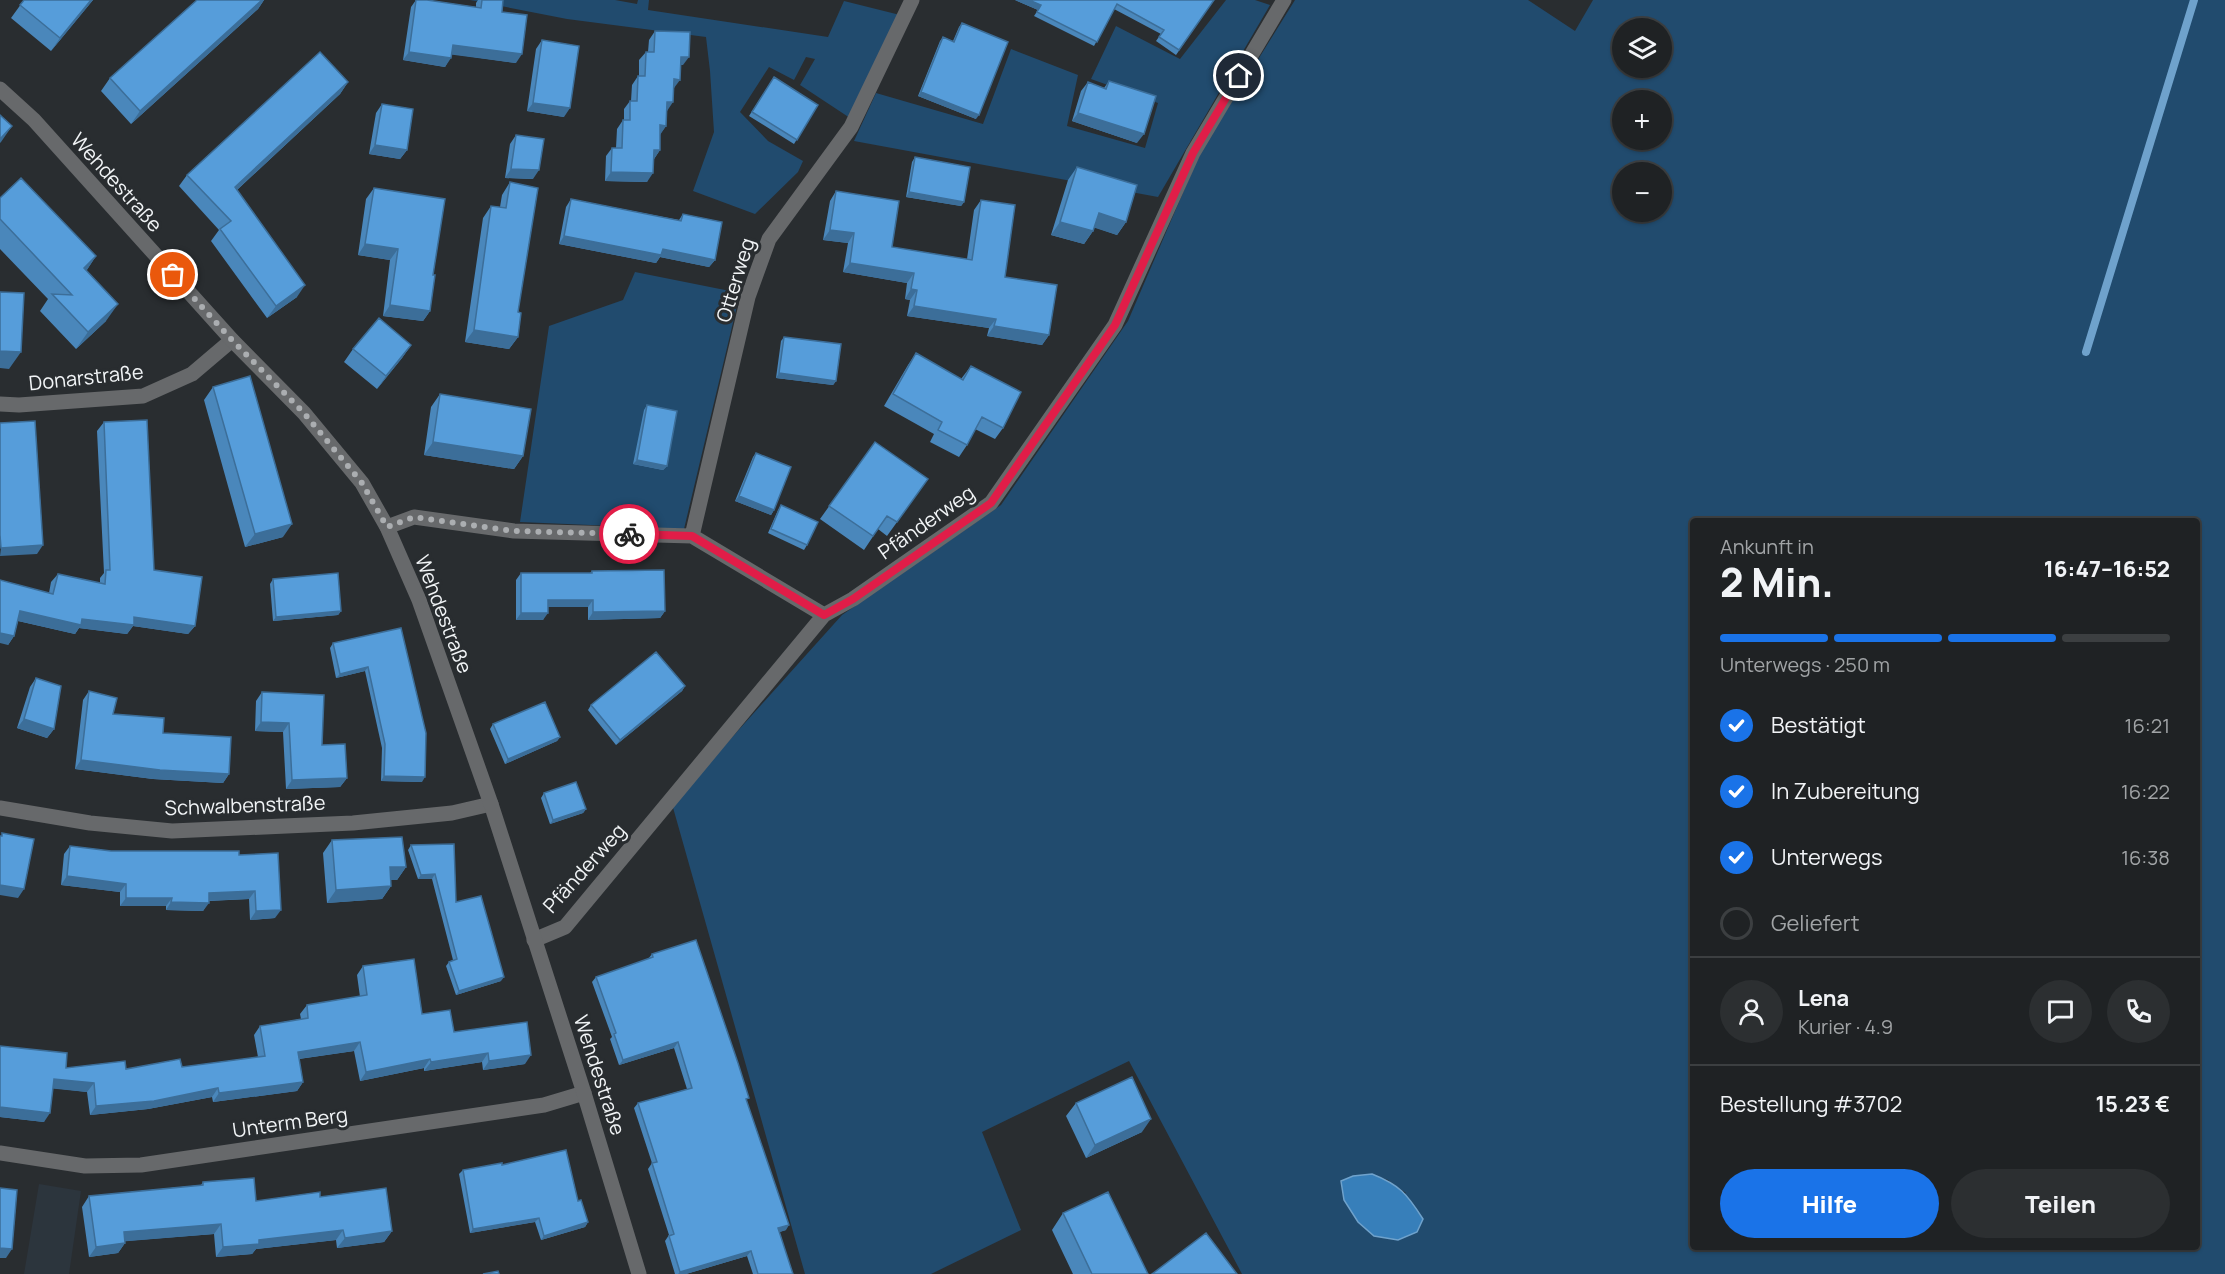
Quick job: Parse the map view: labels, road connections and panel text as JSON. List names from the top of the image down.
{
  "streets": {
    "street": [
      "Wehdestraße",
      "Otterweg",
      "Donarstraße",
      "Pfänderweg",
      "Schwalbenstraße",
      "Unterm Berg"
    ]
  },
  "crossings": [
    ["Wehdestraße", "Donarstraße"],
    ["Wehdestraße", "Pfänderweg"],
    ["Wehdestraße", "Schwalbenstraße"],
    ["Wehdestraße", "Unterm Berg"]
  ],
  "page": {
    "map_buttons": ["+", "−"],
    "heading": ["2 Min.", "Ankunft in", "16:47–16:52"],
    "panel": [
      "Lena",
      "Kurier · 4.9",
      "Bestellung #3702",
      "15.23 €"
    ],
    "bar": "Unterwegs · 250 m",
    "list": [
      ["Bestätigt", "16:21"],
      ["In Zubereitung", "16:22"],
      ["Unterwegs", "16:38"],
      "Geliefert"
    ],
    "buttons": ["Hilfe", "Teilen"]
  }
}
